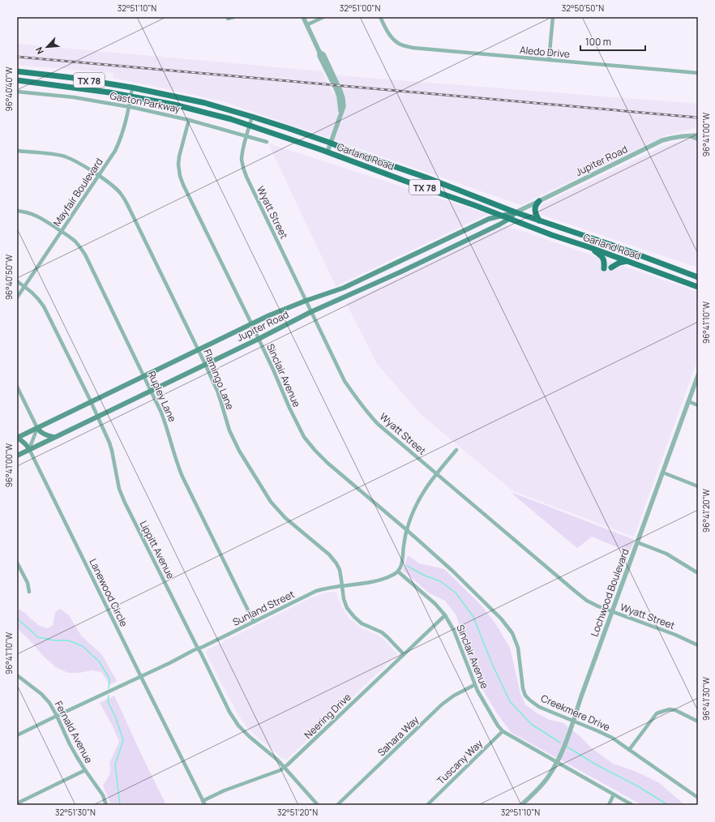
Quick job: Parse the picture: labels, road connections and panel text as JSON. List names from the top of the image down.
{
  "streets": {
    "main road": ["TX 78", "Garland Road", "Jupiter Road"],
    "street": [
      "Aledo Drive",
      "Gaston Parkway",
      "Mayfair Boulevard",
      "Wyatt Street",
      "Sinclair Avenue",
      "Flamingo Lane",
      "Rupley Lane",
      "Lippitt Avenue",
      "Lanewood Circle",
      "Lochwood Boulevard",
      "Sunland Street",
      "Creekmere Drive",
      "Neering Drive",
      "Fernald Avenue",
      "Sahara Way",
      "Tuscany Way"
    ]
  },
  "crossings": [
    ["Gaston Parkway", "Mayfair Boulevard"],
    ["Gaston Parkway", "Wyatt Street"],
    ["Gaston Parkway", "Sinclair Avenue"],
    ["Garland Road", "Jupiter Road"],
    ["Garland Road", "Mayfair Boulevard"],
    ["Garland Road", "Wyatt Street"],
    ["Jupiter Road", "Wyatt Street"],
    ["Jupiter Road", "Sinclair Avenue"],
    ["Jupiter Road", "Flamingo Lane"],
    ["Jupiter Road", "Rupley Lane"],
    ["Jupiter Road", "Lippitt Avenue"],
    ["Jupiter Road", "Lanewood Circle"],
    ["Mayfair Boulevard", "Flamingo Lane"],
    ["Mayfair Boulevard", "Rupley Lane"],
    ["Mayfair Boulevard", "Lippitt Avenue"],
    ["Wyatt Street", "Lochwood Boulevard"],
    ["Sinclair Avenue", "Lochwood Boulevard"],
    ["Sinclair Avenue", "Sunland Street"],
    ["Sinclair Avenue", "Creekmere Drive"],
    ["Sinclair Avenue", "Neering Drive"],
    ["Sinclair Avenue", "Sahara Way"],
    ["Sinclair Avenue", "Tuscany Way"],
    ["Flamingo Lane", "Sunland Street"],
    ["Flamingo Lane", "Neering Drive"],
    ["Rupley Lane", "Sunland Street"],
    ["Lippitt Avenue", "Sunland Street"],
    ["Lippitt Avenue", "Neering Drive"],
    ["Lanewood Circle", "Sunland Street"],
    ["Lanewood Circle", "Neering Drive"],
    ["Lochwood Boulevard", "Creekmere Drive"],
    ["Sunland Street", "Fernald Avenue"]
  ],
  "scale_bar": "100 m",
  "north": "bottom left",
  "coordinates": [
    "32°51'10\"N",
    "32°51'00\"N",
    "32°50'50\"N",
    "96°40'40\"W",
    "96°41'00\"W",
    "96°40'50\"W",
    "96°41'10\"W",
    "96°41'20\"W",
    "96°41'30\"W",
    "32°51'30\"N",
    "32°51'20\"N"
  ]
}
